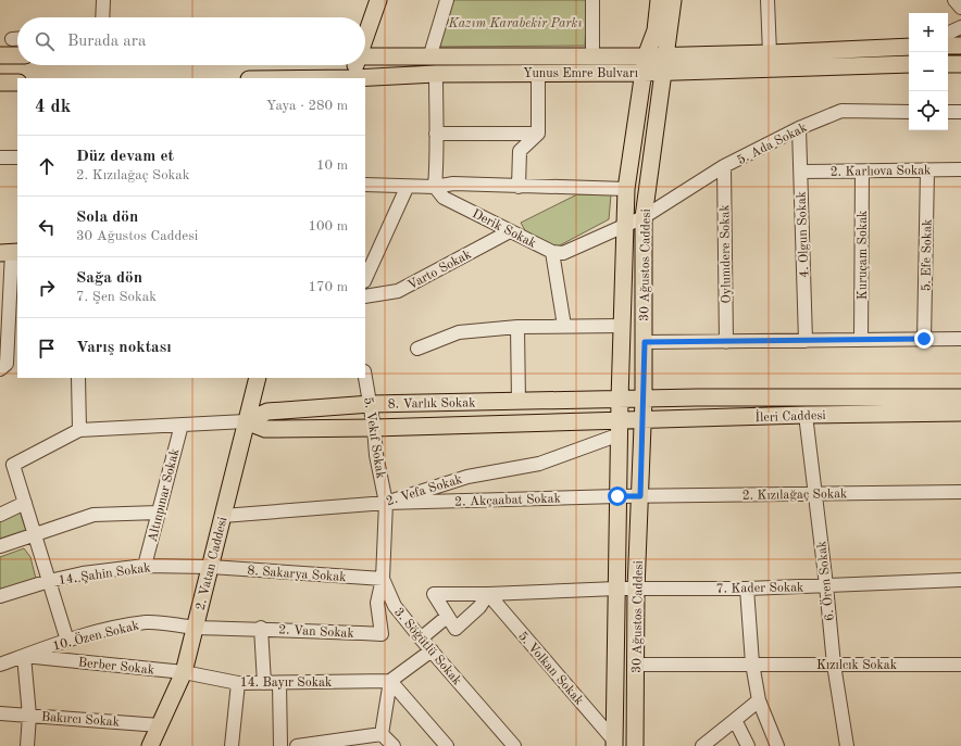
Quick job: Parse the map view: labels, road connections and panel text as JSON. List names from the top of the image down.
{
  "streets": {
    "main road": [
      "Yunus Emre Bulvarı",
      "30 Ağustos Caddesi",
      "8. Varlık Sokak",
      "İleri Caddesi",
      "2. Vatan Caddesi"
    ],
    "street": [
      "5. Ada Sokak",
      "2. Karlıova Sokak",
      "Derik Sokak",
      "4. Olgun Sokak",
      "Oylumdere Sokak",
      "Kuruçam Sokak",
      "5. Efe Sokak",
      "Varto Sokak",
      "5. Vekıf Sokak",
      "2. Vefa Sokak",
      "2. Kızılağaç Sokak",
      "Altınpınar Sokak",
      "2. Akçaabat Sokak",
      "14. Şahin Sokak",
      "8. Sakarya Sokak",
      "6. Ören Sokak",
      "7. Kader Sokak",
      "2. Van Sokak",
      "10. Özen Sokak",
      "3. Söğütlü Sokak",
      "Kızılcık Sokak",
      "Berber Sokak",
      "5. Volkan Sokak",
      "14. Bayır Sokak",
      "Bakırcı Sokak"
    ]
  },
  "crossings": [
    ["Yunus Emre Bulvarı", "30 Ağustos Caddesi"],
    ["5. Ada Sokak", "Derik Sokak"],
    ["5. Ada Sokak", "4. Olgun Sokak"],
    ["5. Ada Sokak", "Oylumdere Sokak"],
    ["5. Ada Sokak", "30 Ağustos Caddesi"],
    ["2. Karlıova Sokak", "4. Olgun Sokak"],
    ["2. Karlıova Sokak", "Kuruçam Sokak"],
    ["2. Karlıova Sokak", "5. Efe Sokak"],
    ["Derik Sokak", "30 Ağustos Caddesi"],
    ["Derik Sokak", "Varto Sokak"],
    ["30 Ağustos Caddesi", "8. Varlık Sokak"],
    ["30 Ağustos Caddesi", "İleri Caddesi"],
    ["30 Ağustos Caddesi", "2. Vefa Sokak"],
    ["30 Ağustos Caddesi", "2. Kızılağaç Sokak"],
    ["30 Ağustos Caddesi", "2. Akçaabat Sokak"],
    ["30 Ağustos Caddesi", "7. Kader Sokak"],
    ["30 Ağustos Caddesi", "Kızılcık Sokak"],
    ["30 Ağustos Caddesi", "5. Volkan Sokak"],
    ["8. Varlık Sokak", "İleri Caddesi"],
    ["8. Varlık Sokak", "5. Vekıf Sokak"],
    ["8. Varlık Sokak", "2. Vefa Sokak"],
    ["8. Varlık Sokak", "Altınpınar Sokak"],
    ["8. Varlık Sokak", "2. Vatan Caddesi"],
    ["İleri Caddesi", "2. Vefa Sokak"],
    ["İleri Caddesi", "6. Ören Sokak"],
    ["5. Vekıf Sokak", "2. Vefa Sokak"],
    ["5. Vekıf Sokak", "2. Akçaabat Sokak"],
    ["5. Vekıf Sokak", "3. Söğütlü Sokak"],
    ["2. Vefa Sokak", "2. Akçaabat Sokak"],
    ["2. Vefa Sokak", "2. Vatan Caddesi"],
    ["2. Vefa Sokak", "3. Söğütlü Sokak"],
    ["2. Kızılağaç Sokak", "2. Akçaabat Sokak"],
    ["2. Kızılağaç Sokak", "6. Ören Sokak"],
    ["Altınpınar Sokak", "14. Şahin Sokak"],
    ["2. Akçaabat Sokak", "3. Söğütlü Sokak"],
    ["2. Vatan Caddesi", "14. Şahin Sokak"],
    ["2. Vatan Caddesi", "8. Sakarya Sokak"],
    ["2. Vatan Caddesi", "2. Van Sokak"],
    ["2. Vatan Caddesi", "10. Özen Sokak"],
    ["2. Vatan Caddesi", "Berber Sokak"],
    ["2. Vatan Caddesi", "14. Bayır Sokak"],
    ["2. Vatan Caddesi", "Bakırcı Sokak"],
    ["14. Şahin Sokak", "8. Sakarya Sokak"],
    ["8. Sakarya Sokak", "2. Van Sokak"],
    ["8. Sakarya Sokak", "3. Söğütlü Sokak"],
    ["6. Ören Sokak", "7. Kader Sokak"],
    ["6. Ören Sokak", "Kızılcık Sokak"],
    ["2. Van Sokak", "10. Özen Sokak"],
    ["2. Van Sokak", "3. Söğütlü Sokak"],
    ["10. Özen Sokak", "Berber Sokak"],
    ["Berber Sokak", "14. Bayır Sokak"]
  ],
  "parks": ["Kazım Karabekir Parkı"],
  "page": {
    "map_buttons": ["+", "−"],
    "search": "Burada ara",
    "heading": ["4 dk", "Yaya · 280 m"],
    "list": [
      ["Düz devam et", "2. Kızılağaç Sokak", "10 m"],
      ["Sola dön", "30 Ağustos Caddesi", "100 m"],
      ["Sağa dön", "7. Şen Sokak", "170 m"],
      "Varış noktası"
    ]
  }
}
